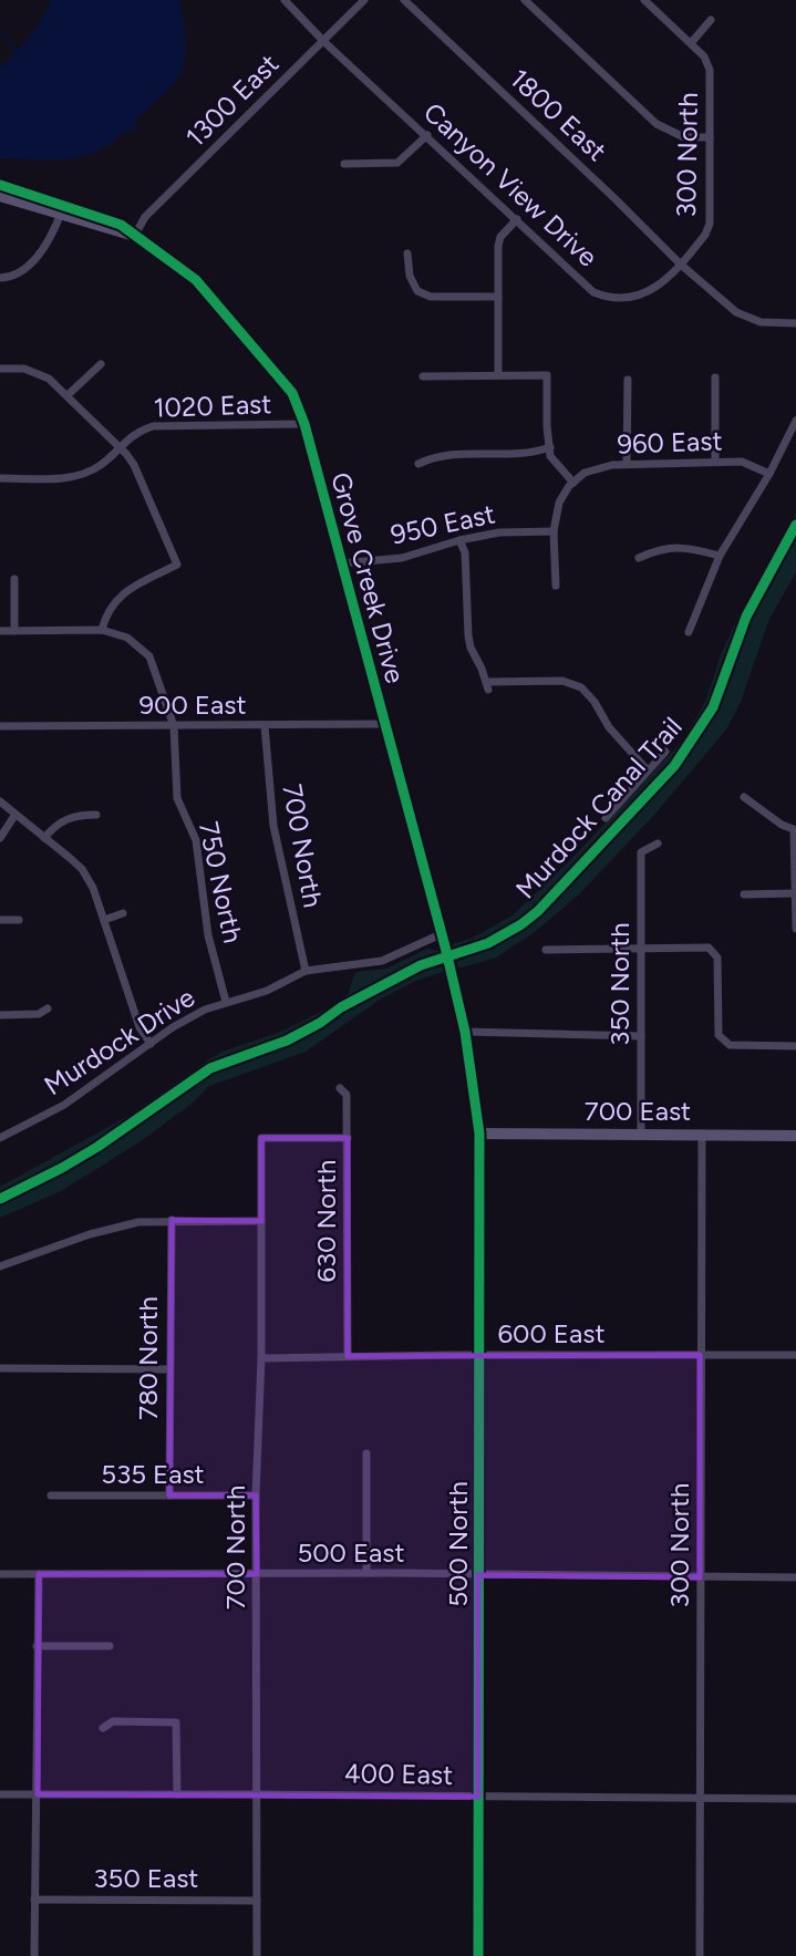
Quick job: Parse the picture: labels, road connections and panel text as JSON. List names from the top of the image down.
{
  "streets": {
    "street": [
      "1300 East",
      "1800 East",
      "300 North",
      "Canyon View Drive",
      "1020 East",
      "960 East",
      "950 East",
      "Grove Creek Drive",
      "900 East",
      "700 North",
      "750 North",
      "350 North",
      "Murdock Drive",
      "700 East",
      "630 North",
      "600 East",
      "780 North",
      "535 East",
      "500 North",
      "500 East",
      "400 East",
      "350 East"
    ],
    "cycle path": ["Murdock Canal Trail"]
  },
  "crossings": [
    ["1300 East", "Canyon View Drive"],
    ["1300 East", "Grove Creek Drive"],
    ["1800 East", "300 North"],
    ["1800 East", "Canyon View Drive"],
    ["300 North", "Canyon View Drive"],
    ["300 North", "700 East"],
    ["300 North", "600 East"],
    ["300 North", "500 East"],
    ["300 North", "400 East"],
    ["1020 East", "Grove Creek Drive"],
    ["950 East", "Grove Creek Drive"],
    ["Grove Creek Drive", "900 East"],
    ["Grove Creek Drive", "Murdock Drive"],
    ["Grove Creek Drive", "700 East"],
    ["Grove Creek Drive", "500 North"],
    ["900 East", "700 North"],
    ["900 East", "750 North"],
    ["700 North", "Murdock Drive"],
    ["700 North", "630 North"],
    ["700 North", "600 East"],
    ["700 North", "535 East"],
    ["700 North", "500 East"],
    ["700 North", "400 East"],
    ["700 North", "350 East"],
    ["750 North", "Murdock Drive"],
    ["350 North", "700 East"],
    ["700 East", "500 North"],
    ["630 North", "600 East"],
    ["600 East", "500 North"],
    ["780 North", "535 East"],
    ["500 North", "500 East"],
    ["500 North", "400 East"]
  ]
}
